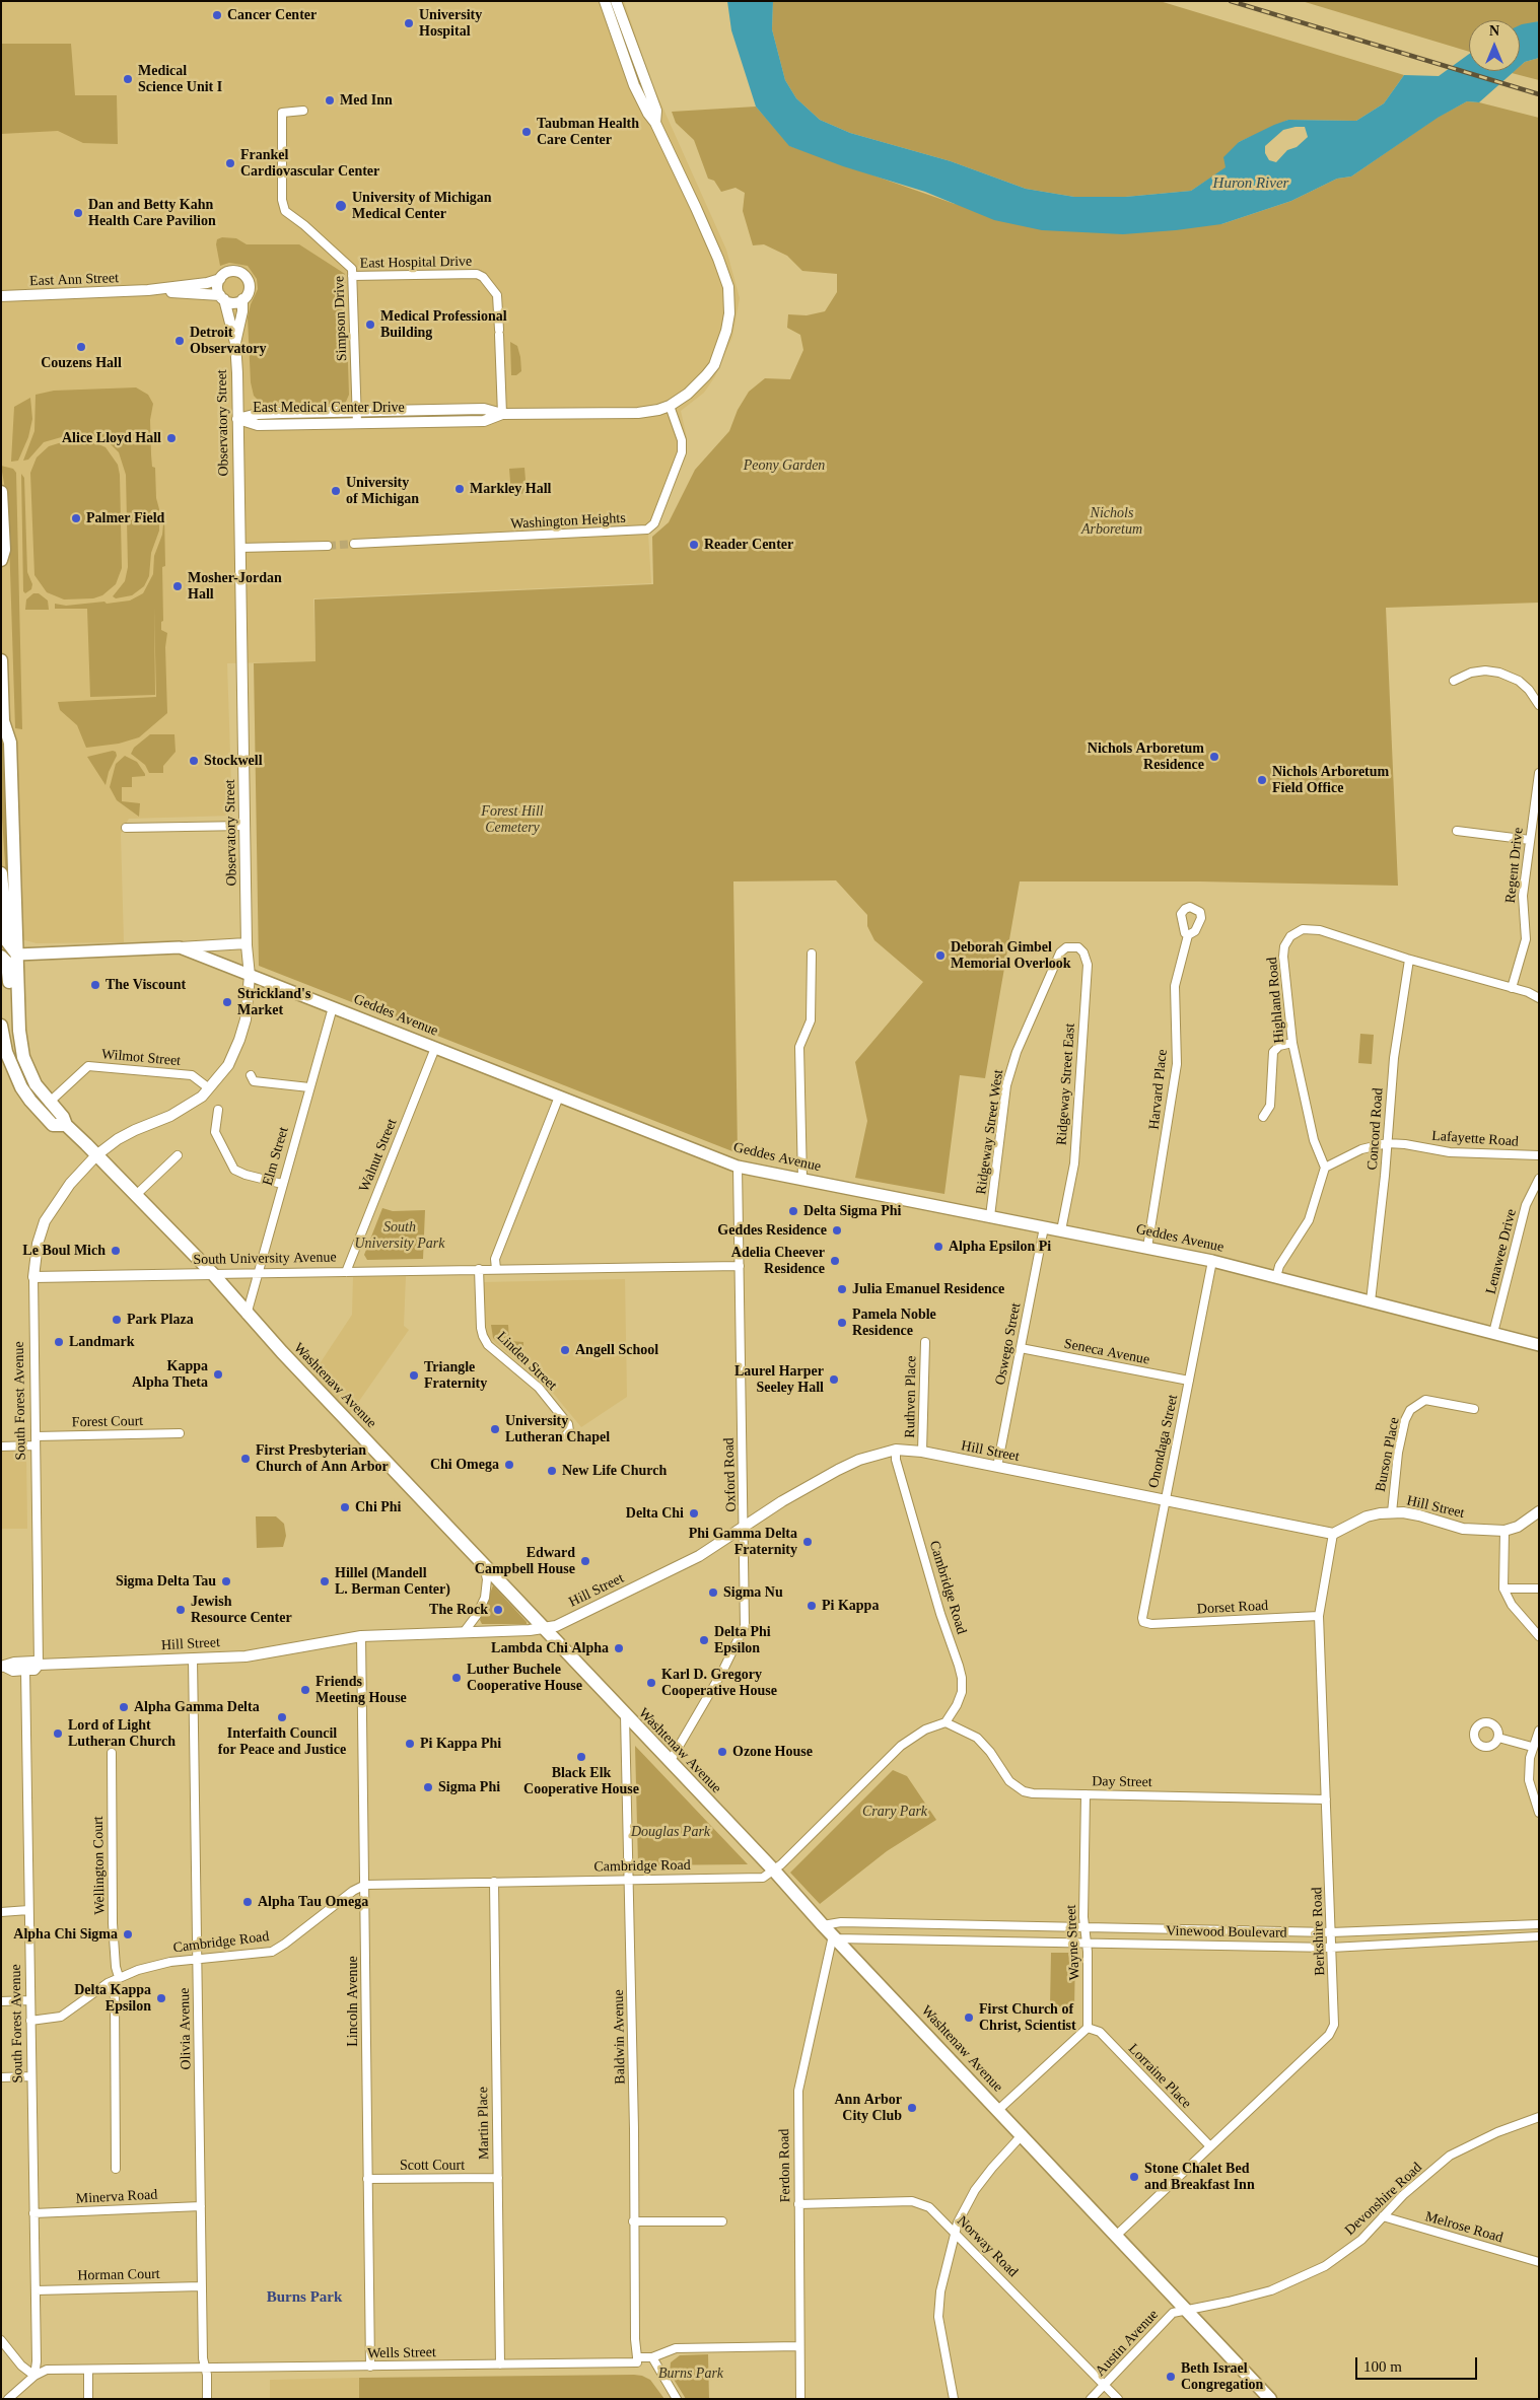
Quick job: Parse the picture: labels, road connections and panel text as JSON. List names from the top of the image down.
{
  "streets": {
    "main road": ["Geddes Avenue", "Washtenaw Avenue"],
    "street": [
      "East Hospital Drive",
      "East Ann Street",
      "Simpson Drive",
      "East Medical Center Drive",
      "Observatory Street",
      "Washington Heights",
      "Regent Drive",
      "Highland Road",
      "Wilmot Street",
      "Ridgeway Street East",
      "Harvard Place",
      "Concord Road",
      "Ridgeway Street West",
      "Lafayette Road",
      "Walnut Street",
      "Elm Street",
      "Lenawee Drive",
      "South University Avenue",
      "Oswego Street",
      "Seneca Avenue",
      "Linden Street",
      "Ruthven Place",
      "South Forest Avenue",
      "Forest Court",
      "Onondaga Street",
      "Hill Street",
      "Burson Place",
      "Oxford Road",
      "Cambridge Road",
      "Dorset Road",
      "Day Street",
      "Wellington Court",
      "Berkshire Road",
      "Vinewood Boulevard",
      "Wayne Street",
      "Lincoln Avenue",
      "Olivia Avenue",
      "Baldwin Avenue",
      "Lorraine Place",
      "Martin Place",
      "Scott Court",
      "Ferdon Road",
      "Minerva Road",
      "Devonshire Road",
      "Melrose Road",
      "Norway Road",
      "Horman Court",
      "Austin Avenue",
      "Wells Street"
    ]
  },
  "crossings": [
    ["East Hospital Drive", "Simpson Drive"],
    ["East Hospital Drive", "East Medical Center Drive"],
    ["East Ann Street", "Observatory Street"],
    ["Simpson Drive", "East Medical Center Drive"],
    ["East Medical Center Drive", "Observatory Street"],
    ["East Medical Center Drive", "Washington Heights"],
    ["Observatory Street", "Geddes Avenue"],
    ["Observatory Street", "Wilmot Street"],
    ["Observatory Street", "Washtenaw Avenue"],
    ["Observatory Street", "South Forest Avenue"],
    ["Regent Drive", "Highland Road"],
    ["Highland Road", "Concord Road"],
    ["Highland Road", "Lafayette Road"],
    ["Geddes Avenue", "Ridgeway Street East"],
    ["Geddes Avenue", "Harvard Place"],
    ["Geddes Avenue", "Concord Road"],
    ["Geddes Avenue", "Ridgeway Street West"],
    ["Geddes Avenue", "Walnut Street"],
    ["Geddes Avenue", "Elm Street"],
    ["Geddes Avenue", "Lenawee Drive"],
    ["Geddes Avenue", "Oswego Street"],
    ["Geddes Avenue", "Washtenaw Avenue"],
    ["Geddes Avenue", "Onondaga Street"],
    ["Geddes Avenue", "Oxford Road"],
    ["Wilmot Street", "Washtenaw Avenue"],
    ["Ridgeway Street East", "Ridgeway Street West"],
    ["Concord Road", "Lafayette Road"],
    ["Walnut Street", "South University Avenue"],
    ["Elm Street", "South University Avenue"],
    ["Elm Street", "Washtenaw Avenue"],
    ["South University Avenue", "Linden Street"],
    ["South University Avenue", "Washtenaw Avenue"],
    ["South University Avenue", "South Forest Avenue"],
    ["South University Avenue", "Oxford Road"],
    ["Oswego Street", "Seneca Avenue"],
    ["Oswego Street", "Hill Street"],
    ["Seneca Avenue", "Onondaga Street"],
    ["Washtenaw Avenue", "South Forest Avenue"],
    ["Washtenaw Avenue", "Hill Street"],
    ["Washtenaw Avenue", "Oxford Road"],
    ["Washtenaw Avenue", "Cambridge Road"],
    ["Washtenaw Avenue", "Berkshire Road"],
    ["Washtenaw Avenue", "Vinewood Boulevard"],
    ["Washtenaw Avenue", "Baldwin Avenue"],
    ["Washtenaw Avenue", "Ferdon Road"],
    ["Washtenaw Avenue", "Devonshire Road"],
    ["Washtenaw Avenue", "Austin Avenue"],
    ["Ruthven Place", "Hill Street"],
    ["South Forest Avenue", "Forest Court"],
    ["South Forest Avenue", "Hill Street"],
    ["South Forest Avenue", "Cambridge Road"],
    ["South Forest Avenue", "Minerva Road"],
    ["South Forest Avenue", "Horman Court"],
    ["South Forest Avenue", "Wells Street"],
    ["Onondaga Street", "Hill Street"],
    ["Onondaga Street", "Dorset Road"],
    ["Hill Street", "Burson Place"],
    ["Hill Street", "Oxford Road"],
    ["Hill Street", "Cambridge Road"],
    ["Hill Street", "Berkshire Road"],
    ["Hill Street", "Lincoln Avenue"],
    ["Hill Street", "Olivia Avenue"],
    ["Cambridge Road", "Day Street"],
    ["Cambridge Road", "Wellington Court"],
    ["Cambridge Road", "Lincoln Avenue"],
    ["Cambridge Road", "Olivia Avenue"],
    ["Cambridge Road", "Baldwin Avenue"],
    ["Cambridge Road", "Martin Place"],
    ["Dorset Road", "Berkshire Road"],
    ["Day Street", "Berkshire Road"],
    ["Day Street", "Wayne Street"],
    ["Berkshire Road", "Vinewood Boulevard"],
    ["Berkshire Road", "Lorraine Place"],
    ["Vinewood Boulevard", "Wayne Street"],
    ["Vinewood Boulevard", "Ferdon Road"],
    ["Wayne Street", "Lorraine Place"],
    ["Lincoln Avenue", "Scott Court"],
    ["Lincoln Avenue", "Wells Street"],
    ["Olivia Avenue", "Minerva Road"],
    ["Olivia Avenue", "Horman Court"],
    ["Olivia Avenue", "Wells Street"],
    ["Baldwin Avenue", "Wells Street"],
    ["Martin Place", "Scott Court"],
    ["Martin Place", "Wells Street"],
    ["Ferdon Road", "Norway Road"],
    ["Ferdon Road", "Wells Street"],
    ["Devonshire Road", "Melrose Road"],
    ["Devonshire Road", "Austin Avenue"],
    ["Norway Road", "Austin Avenue"]
  ],
  "districts": ["Burns Park"],
  "water": ["Huron River"],
  "parks": [
    "Peony Garden",
    "Nichols Arboretum",
    "Forest Hill Cemetery",
    "South University Park",
    "Crary Park",
    "Douglas Park",
    "Burns Park"
  ],
  "places": [
    "Cancer Center",
    "University Hospital",
    "Medical Science Unit I",
    "Med Inn",
    "Taubman Health Care Center",
    "Frankel Cardiovascular Center",
    "University of Michigan Medical Center",
    "Dan and Betty Kahn Health Care Pavilion",
    "Medical Professional Building",
    "Detroit Observatory",
    "Couzens Hall",
    "Alice Lloyd Hall",
    "Markley Hall",
    "University of Michigan",
    "Palmer Field",
    "Reader Center",
    "Mosher-Jordan Hall",
    "Nichols Arboretum Residence",
    "Stockwell",
    "Nichols Arboretum Field Office",
    "Deborah Gimbel Memorial Overlook",
    "The Viscount",
    "Strickland's Market",
    "Delta Sigma Phi",
    "Geddes Residence",
    "Alpha Epsilon Pi",
    "Le Boul Mich",
    "Adelia Cheever Residence",
    "Julia Emanuel Residence",
    "Park Plaza",
    "Pamela Noble Residence",
    "Landmark",
    "Angell School",
    "Kappa Alpha Theta",
    "Triangle Fraternity",
    "Laurel Harper Seeley Hall",
    "University Lutheran Chapel",
    "First Presbyterian Church of Ann Arbor",
    "Chi Omega",
    "New Life Church",
    "Chi Phi",
    "Delta Chi",
    "Phi Gamma Delta Fraternity",
    "Edward Campbell House",
    "Sigma Delta Tau",
    "Hillel (Mandell L. Berman Center)",
    "Sigma Nu",
    "Pi Kappa",
    "Jewish Resource Center",
    "The Rock",
    "Delta Phi Epsilon",
    "Lambda Chi Alpha",
    "Luther Buchele Cooperative House",
    "Karl D. Gregory Cooperative House",
    "Friends Meeting House",
    "Alpha Gamma Delta",
    "Interfaith Council for Peace and Justice",
    "Lord of Light Lutheran Church",
    "Pi Kappa Phi",
    "Ozone House",
    "Black Elk Cooperative House",
    "Sigma Phi",
    "Alpha Tau Omega",
    "Alpha Chi Sigma",
    "Delta Kappa Epsilon",
    "First Church of Christ, Scientist",
    "Ann Arbor City Club",
    "Stone Chalet Bed and Breakfast Inn",
    "Beth Israel Congregation"
  ],
  "scale_bar": "100 m",
  "north": "top"
}
